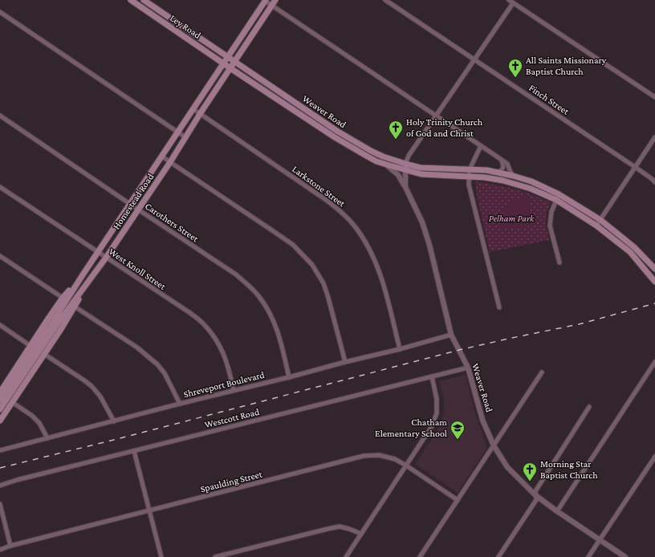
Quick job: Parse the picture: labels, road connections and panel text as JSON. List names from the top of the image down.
{
  "streets": {
    "main road": ["Ley Road", "Weaver Road", "Homestead Road"],
    "street": [
      "Finch Street",
      "Larkstone Street",
      "Carothers Street",
      "West Knoll Street",
      "Shreveport Boulevard",
      "Westcott Road",
      "Spaulding Street"
    ]
  },
  "crossings": [
    ["Ley Road", "Weaver Road"],
    ["Ley Road", "Homestead Road"],
    ["Weaver Road", "Homestead Road"],
    ["Weaver Road", "Shreveport Boulevard"],
    ["Weaver Road", "Westcott Road"],
    ["Larkstone Street", "Homestead Road"],
    ["Larkstone Street", "Shreveport Boulevard"],
    ["Homestead Road", "Carothers Street"],
    ["Homestead Road", "West Knoll Street"],
    ["Carothers Street", "Shreveport Boulevard"],
    ["West Knoll Street", "Shreveport Boulevard"]
  ],
  "parks": ["Pelham Park"],
  "places": {
    "church": ["All Saints Missionary Baptist Church", "Holy Trinity Church of God and Christ", "Morning Star Baptist Church"],
    "school or university": ["Chatham Elementary School"]
  }
}
